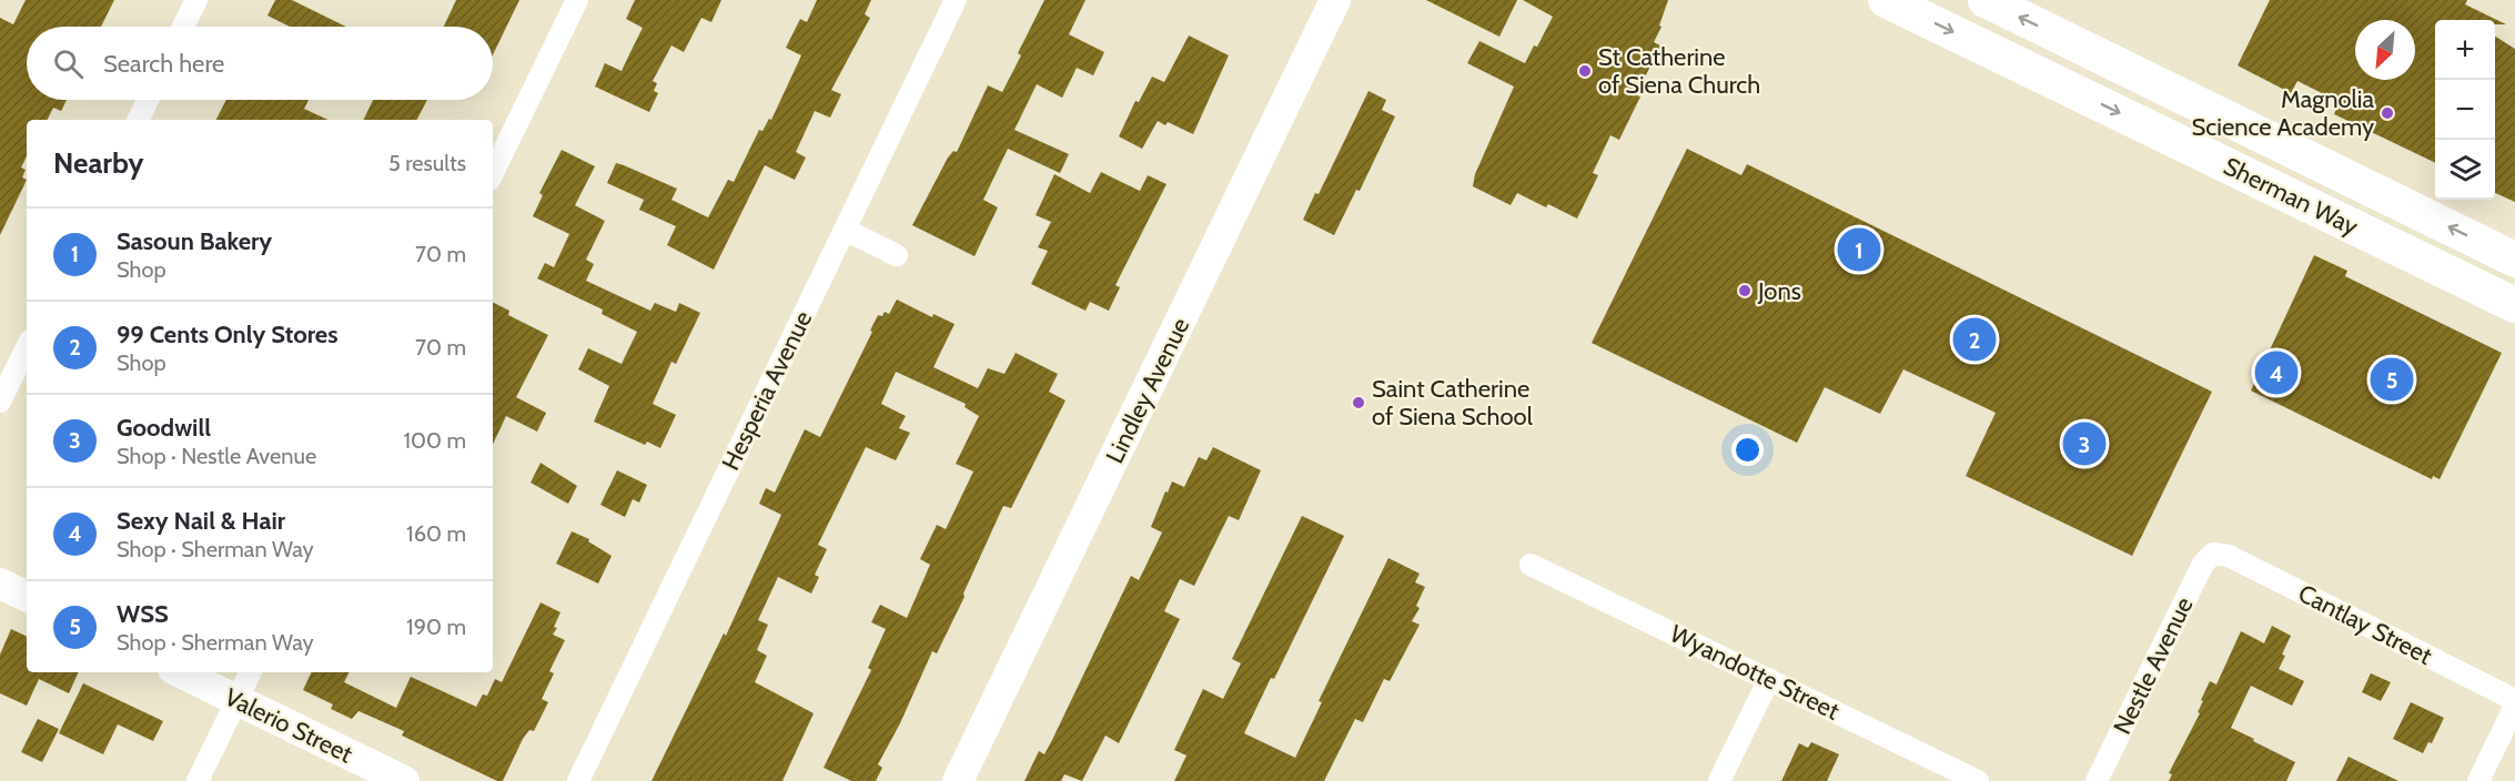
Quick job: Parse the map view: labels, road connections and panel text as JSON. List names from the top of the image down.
{
  "streets": {
    "main road": ["Sherman Way", "Lindley Avenue", "Valerio Street"],
    "street": [
      "Hesperia Avenue",
      "Cantlay Street",
      "Nestle Avenue",
      "Wyandotte Street"
    ]
  },
  "crossings": [
    ["Cantlay Street", "Nestle Avenue"]
  ],
  "places": [
    "St Catherine of Siena Church",
    "Magnolia Science Academy",
    "Jons",
    "Saint Catherine of Siena School"
  ],
  "north": "bottom left",
  "page": {
    "map_buttons": ["+", "−"],
    "search": "Search here",
    "heading": ["Nearby", "5 results"],
    "list": [
      {
        "mark": "1",
        "name": "Sasoun Bakery",
        "note": "Shop",
        "value": "70 m"
      },
      {
        "mark": "2",
        "name": "99 Cents Only Stores",
        "note": "Shop",
        "value": "70 m"
      },
      {
        "mark": "3",
        "name": "Goodwill",
        "note": "Shop · Nestle Avenue",
        "value": "100 m"
      },
      {
        "mark": "4",
        "name": "Sexy Nail & Hair",
        "note": "Shop · Sherman Way",
        "value": "160 m"
      },
      {
        "mark": "5",
        "name": "WSS",
        "note": "Shop · Sherman Way",
        "value": "190 m"
      }
    ],
    "pins": [
      "1",
      "2",
      "4",
      "5",
      "3"
    ]
  }
}
